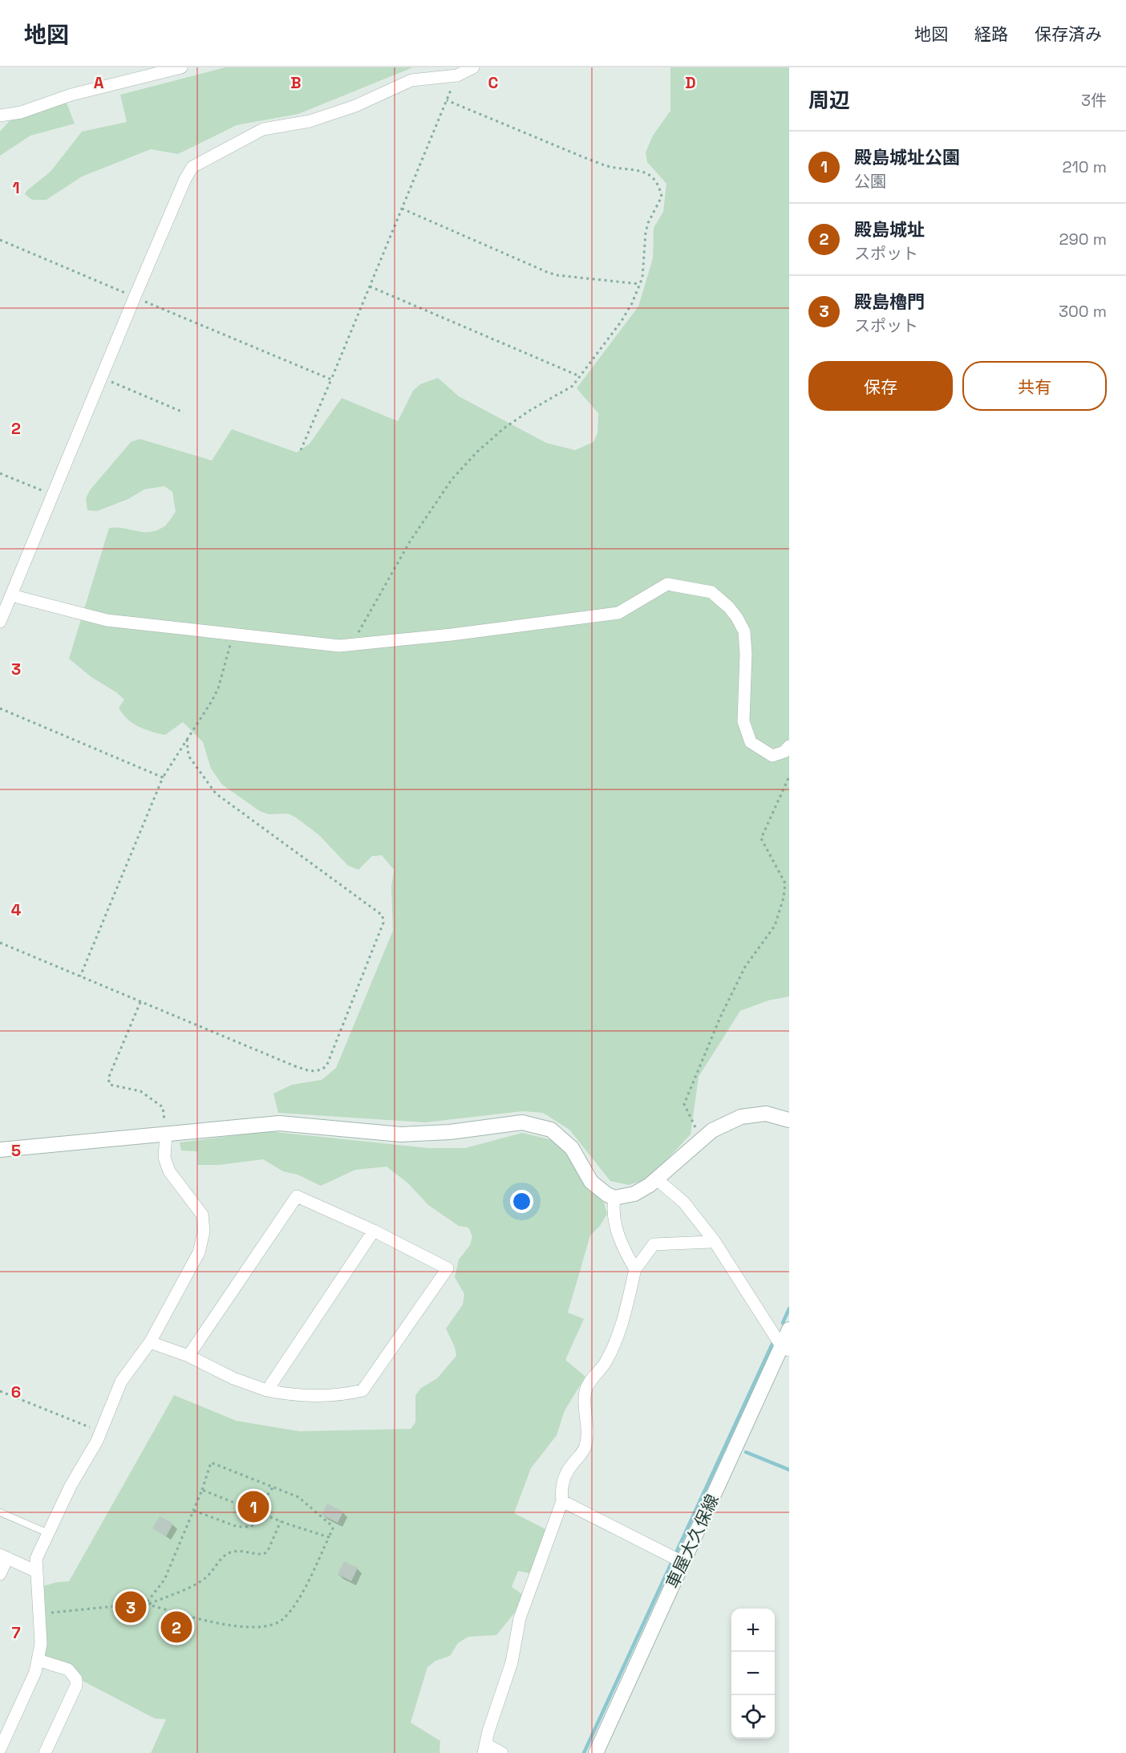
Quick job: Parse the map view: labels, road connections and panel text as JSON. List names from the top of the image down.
{
  "streets": {
    "street": ["車屋大久保線"]
  },
  "page": {
    "header": "地図",
    "nav": ["地図", "経路", "保存済み"],
    "heading": ["周辺", "3件"],
    "list": [
      {
        "mark": "1",
        "name": "殿島城址公園",
        "note": "公園",
        "value": "210 m"
      },
      {
        "mark": "2",
        "name": "殿島城址",
        "note": "スポット",
        "value": "290 m"
      },
      {
        "mark": "3",
        "name": "殿島櫓門",
        "note": "スポット",
        "value": "300 m"
      }
    ],
    "buttons": ["保存", "共有"],
    "pins": ["1", "3", "2"],
    "map_buttons": ["+", "−"]
  },
  "grid": {
    "columns": [
      "A",
      "B",
      "C",
      "D"
    ],
    "rows": [
      "1",
      "2",
      "3",
      "4",
      "5",
      "6",
      "7"
    ]
  }
}
